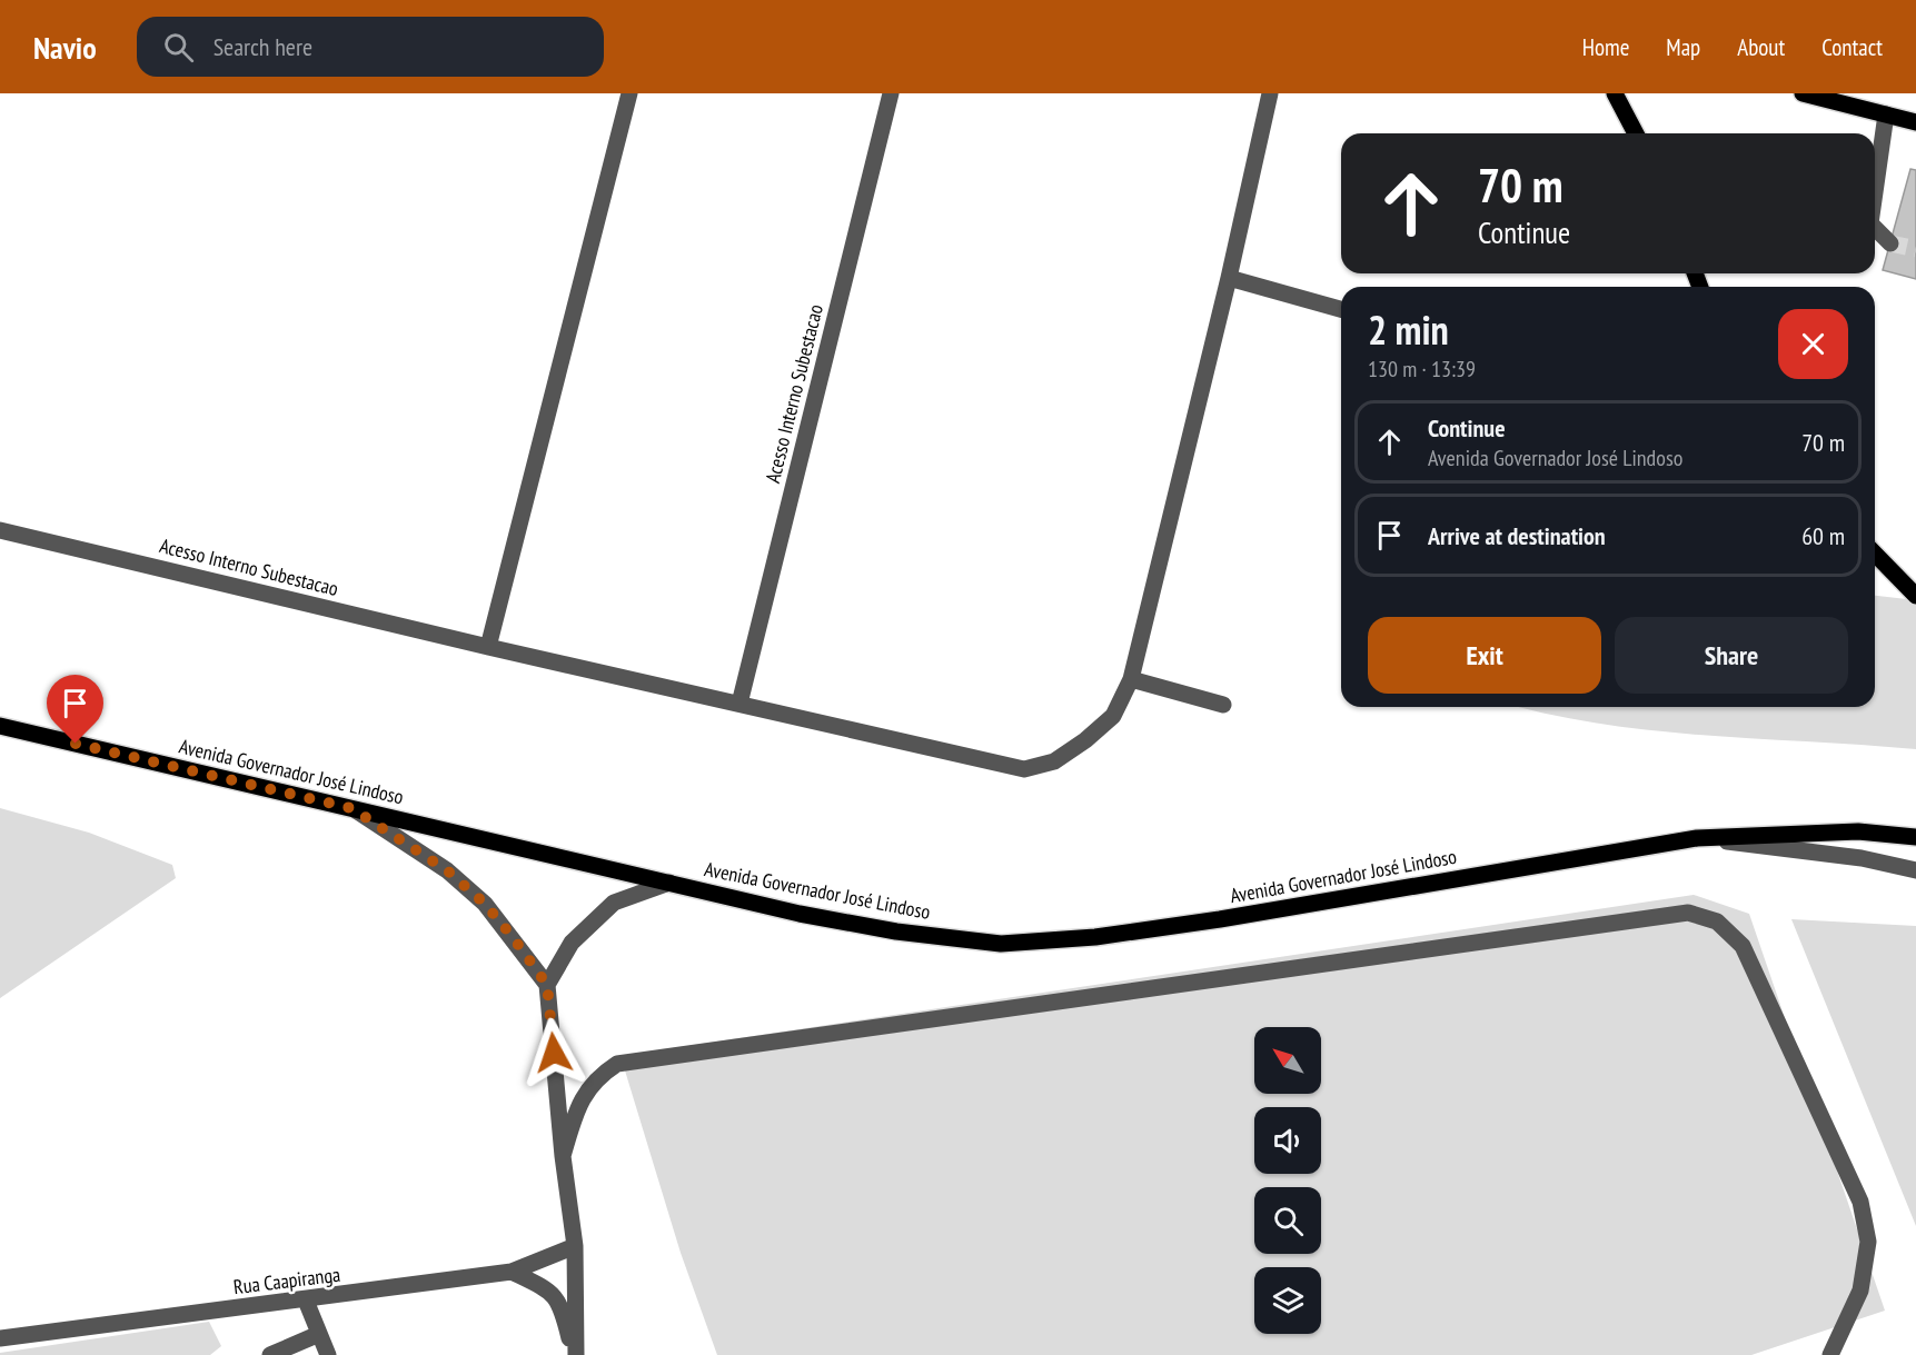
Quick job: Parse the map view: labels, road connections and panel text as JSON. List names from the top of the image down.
{
  "streets": {
    "main road": ["Avenida Governador José Lindoso"],
    "street": ["Acesso Interno Subestacao", "Rua Caapiranga"]
  },
  "north": "top left",
  "page": {
    "header": "Navio",
    "search": "Search here",
    "nav": [
      "Home",
      "Map",
      "About",
      "Contact"
    ],
    "turn": ["70 m", "Continue"],
    "heading": ["2 min", "130 m · 13:39"],
    "list": [
      {
        "name": "Continue",
        "note": "Avenida Governador José Lindoso",
        "value": "70 m"
      },
      {
        "name": "Arrive at destination",
        "value": "60 m"
      }
    ],
    "buttons": ["Exit", "Share"]
  }
}
